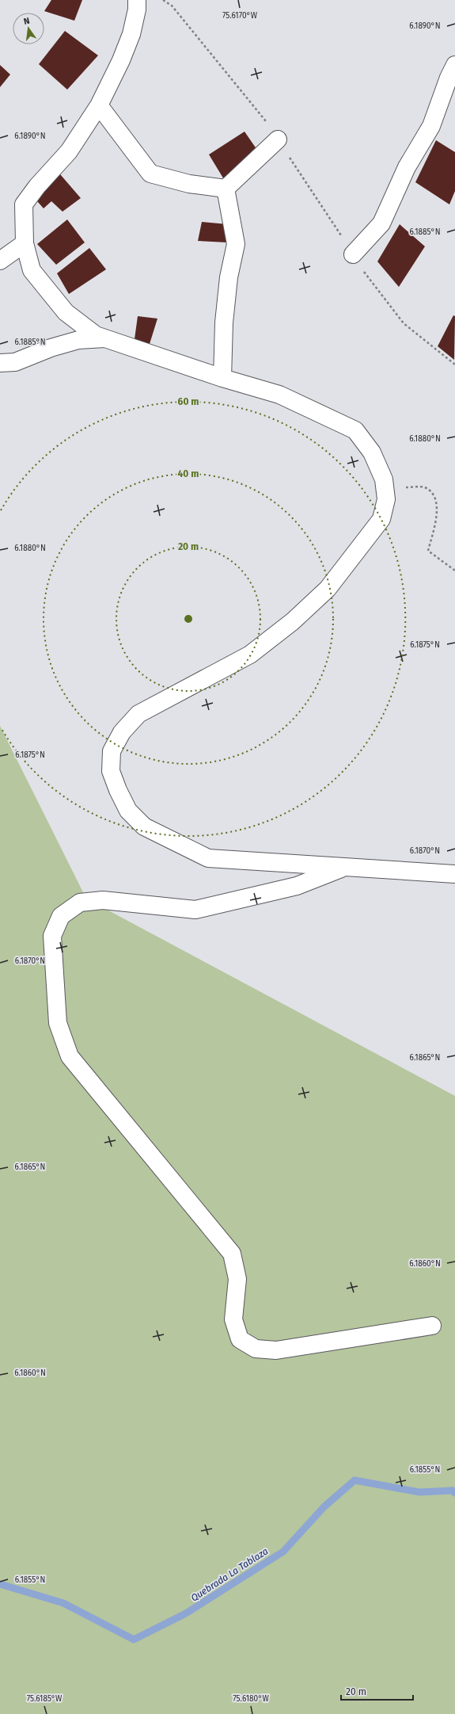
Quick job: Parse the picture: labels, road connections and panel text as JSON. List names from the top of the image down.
{
  "water": ["Quebrada La Tablaza"],
  "scale_bar": "20 m",
  "north": "top",
  "coordinates": [
    "75.6170°W",
    "6.1890°N",
    "6.1885°N",
    "6.1880°N",
    "6.1875°N",
    "6.1870°N",
    "6.1865°N",
    "6.1860°N",
    "6.1855°N",
    "75.6185°W",
    "75.6180°W"
  ],
  "rings": ["60 m", "40 m", "20 m"]
}
